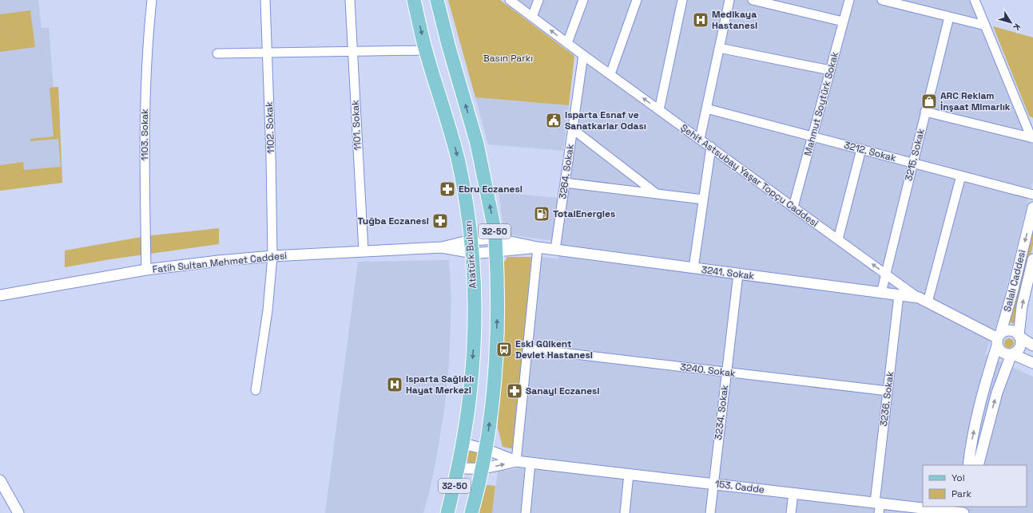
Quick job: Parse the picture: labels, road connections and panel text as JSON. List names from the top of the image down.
{
  "streets": {
    "main road": ["32-50", "Atatürk Bulvarı"],
    "street": [
      "Mahmut Soytürk Sokak",
      "1101. Sokak",
      "1102. Sokak",
      "1103. Sokak",
      "3212. Sokak",
      "3215. Sokak",
      "3264. Sokak",
      "Şehit Astsubay Yaşar Topçu Caddesi",
      "Fatih Sultan Mehmet Caddesi",
      "3241. Sokak",
      "Salalı Caddesi",
      "3240. Sokak",
      "3236. Sokak",
      "3234. Sokak",
      "153. Cadde"
    ]
  },
  "crossings": [
    ["Mahmut Soytürk Sokak", "3212. Sokak"],
    ["Mahmut Soytürk Sokak", "Şehit Astsubay Yaşar Topçu Caddesi"],
    ["1101. Sokak", "Fatih Sultan Mehmet Caddesi"],
    ["1102. Sokak", "Fatih Sultan Mehmet Caddesi"],
    ["1103. Sokak", "Fatih Sultan Mehmet Caddesi"],
    ["3212. Sokak", "3215. Sokak"],
    ["3215. Sokak", "Şehit Astsubay Yaşar Topçu Caddesi"],
    ["3215. Sokak", "3241. Sokak"],
    ["3264. Sokak", "Şehit Astsubay Yaşar Topçu Caddesi"],
    ["3264. Sokak", "3241. Sokak"],
    ["Şehit Astsubay Yaşar Topçu Caddesi", "3241. Sokak"],
    ["Şehit Astsubay Yaşar Topçu Caddesi", "Salalı Caddesi"],
    ["32-50", "3241. Sokak"],
    ["Atatürk Bulvarı", "Fatih Sultan Mehmet Caddesi"],
    ["Atatürk Bulvarı", "3241. Sokak"],
    ["Fatih Sultan Mehmet Caddesi", "3241. Sokak"],
    ["3241. Sokak", "3236. Sokak"],
    ["3241. Sokak", "3234. Sokak"],
    ["3240. Sokak", "3236. Sokak"],
    ["3240. Sokak", "3234. Sokak"],
    ["3236. Sokak", "153. Cadde"],
    ["3234. Sokak", "153. Cadde"]
  ],
  "parks": ["Basın Parkı"],
  "places": {
    "hospital": ["Medikaya Hastanesi", "Isparta Sağlıklı Hayat Merkezi"],
    "shop": ["ARC Reklam İnşaat Mimarlık"],
    "public building": ["Isparta Esnaf ve Sanatkarlar Odası"],
    "pharmacy": ["Ebru Eczanesi", "Tuğba Eczanesi", "Sanayi Eczanesi"],
    "fuel station": ["TotalEnergies"],
    "bus stop": ["Eski Gülkent Devlet Hastanesi"]
  },
  "legend": ["Yol", "Park"],
  "north": "bottom right"
}
